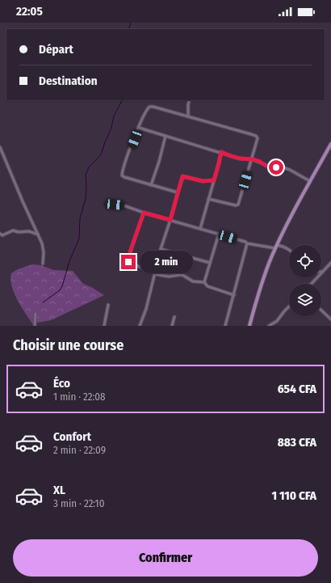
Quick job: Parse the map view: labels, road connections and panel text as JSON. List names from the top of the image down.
{
  "page": {
    "status": "22:05",
    "banner": ["Départ", "Destination"],
    "bubble": "2 min",
    "heading": "Choisir une course",
    "list": [
      {
        "name": "Éco",
        "note": "1 min · 22:08",
        "value": "654 CFA"
      },
      {
        "name": "Confort",
        "note": "2 min · 22:09",
        "value": "883 CFA"
      },
      {
        "name": "XL",
        "note": "3 min · 22:10",
        "value": "1 110 CFA"
      }
    ],
    "buttons": "Confirmer"
  }
}
